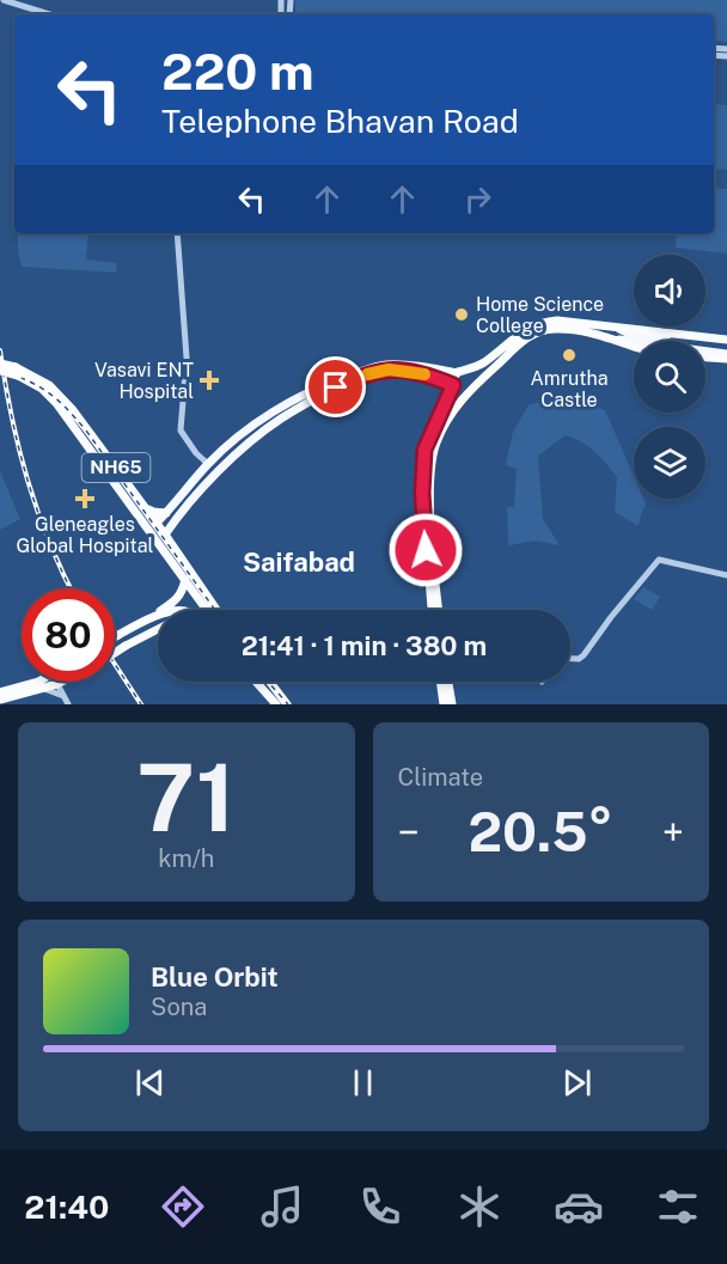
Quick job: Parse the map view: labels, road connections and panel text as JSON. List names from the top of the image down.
{
  "streets": {
    "highway": ["NH65"]
  },
  "districts": ["Saifabad"],
  "places": {
    "other": ["Home Science College", "Amrutha Castle"],
    "health": ["Vasavi ENT Hospital", "Gleneagles Global Hospital"]
  },
  "page": {
    "turn": ["220 m", "Telephone Bhavan Road"],
    "limit": "80",
    "trip": "21:41 · 1 min · 380 m",
    "tile": [
      ["71", "km/h"],
      "Climate"
    ],
    "heat": ["−", "20.5°", "+"],
    "song": ["Blue Orbit", "Sona"],
    "tabs": "21:40"
  }
}
